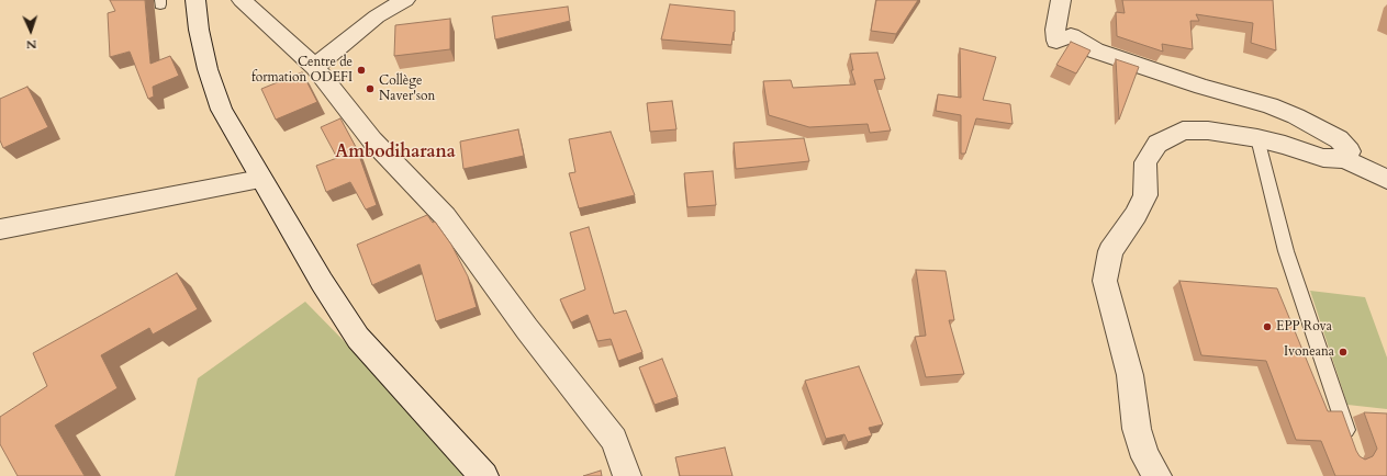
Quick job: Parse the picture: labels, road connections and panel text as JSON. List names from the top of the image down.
{
  "districts": ["Ambodiharana"],
  "places": [
    "Centre de formation ODEFI",
    "Collège Naver'son",
    "EPP Rova",
    "Ivoneana"
  ],
  "north": "bottom"
}
